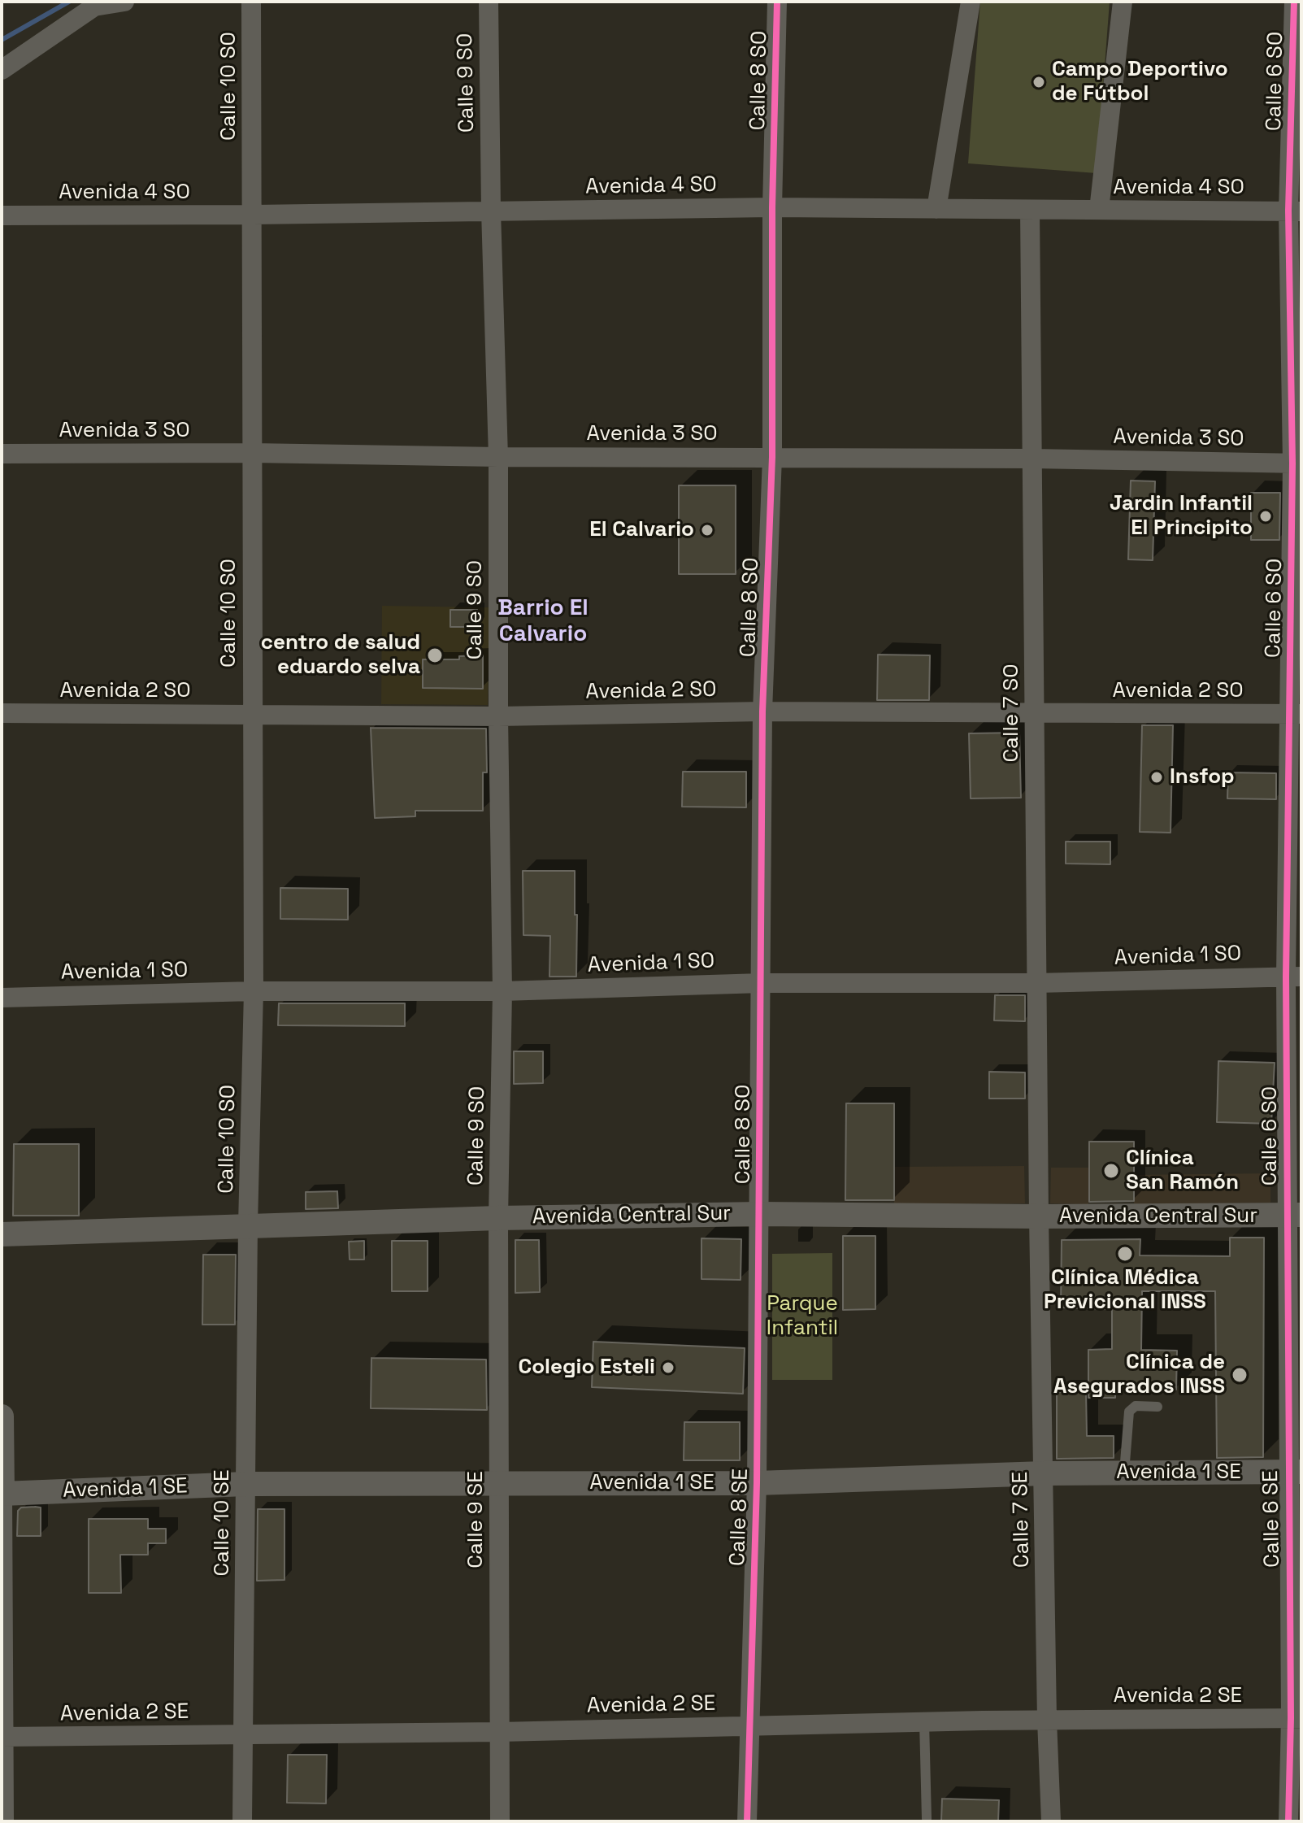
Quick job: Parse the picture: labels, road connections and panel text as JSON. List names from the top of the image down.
{
  "streets": {
    "street": [
      "Calle 8 SO",
      "Calle 6 SO",
      "Calle 9 SO",
      "Calle 10 SO",
      "Avenida 4 SO",
      "Avenida 3 SO",
      "Avenida 2 SO",
      "Calle 7 SO",
      "Avenida 1 SO",
      "Avenida Central Sur",
      "Avenida 1 SE",
      "Calle 8 SE",
      "Calle 6 SE",
      "Calle 9 SE",
      "Calle 7 SE",
      "Calle 10 SE",
      "Avenida 2 SE"
    ]
  },
  "crossings": [
    ["Calle 8 SO", "Avenida 4 SO"],
    ["Calle 8 SO", "Avenida 3 SO"],
    ["Calle 8 SO", "Avenida 2 SO"],
    ["Calle 8 SO", "Avenida 1 SO"],
    ["Calle 8 SO", "Avenida Central Sur"],
    ["Calle 8 SO", "Calle 8 SE"],
    ["Calle 6 SO", "Avenida 4 SO"],
    ["Calle 6 SO", "Avenida 3 SO"],
    ["Calle 6 SO", "Avenida 2 SO"],
    ["Calle 6 SO", "Avenida 1 SO"],
    ["Calle 6 SO", "Avenida Central Sur"],
    ["Calle 6 SO", "Calle 6 SE"],
    ["Calle 9 SO", "Avenida 4 SO"],
    ["Calle 9 SO", "Avenida 3 SO"],
    ["Calle 9 SO", "Avenida 2 SO"],
    ["Calle 9 SO", "Avenida 1 SO"],
    ["Calle 9 SO", "Avenida Central Sur"],
    ["Calle 9 SO", "Calle 9 SE"],
    ["Calle 10 SO", "Avenida 4 SO"],
    ["Calle 10 SO", "Avenida 3 SO"],
    ["Calle 10 SO", "Avenida 2 SO"],
    ["Calle 10 SO", "Avenida 1 SO"],
    ["Calle 10 SO", "Avenida Central Sur"],
    ["Calle 10 SO", "Calle 10 SE"],
    ["Avenida 4 SO", "Calle 7 SO"],
    ["Avenida 3 SO", "Calle 7 SO"],
    ["Avenida 2 SO", "Calle 7 SO"],
    ["Calle 7 SO", "Avenida 1 SO"],
    ["Calle 7 SO", "Avenida Central Sur"],
    ["Calle 7 SO", "Calle 7 SE"],
    ["Avenida Central Sur", "Calle 8 SE"],
    ["Avenida Central Sur", "Calle 6 SE"],
    ["Avenida Central Sur", "Calle 9 SE"],
    ["Avenida Central Sur", "Calle 7 SE"],
    ["Avenida Central Sur", "Calle 10 SE"],
    ["Avenida 1 SE", "Calle 8 SE"],
    ["Avenida 1 SE", "Calle 6 SE"],
    ["Avenida 1 SE", "Calle 9 SE"],
    ["Avenida 1 SE", "Calle 7 SE"],
    ["Avenida 1 SE", "Calle 10 SE"],
    ["Calle 8 SE", "Avenida 2 SE"],
    ["Calle 6 SE", "Avenida 2 SE"],
    ["Calle 9 SE", "Avenida 2 SE"],
    ["Calle 7 SE", "Avenida 2 SE"],
    ["Calle 10 SE", "Avenida 2 SE"]
  ],
  "districts": ["Barrio El Calvario"],
  "parks": ["Parque Infantil"],
  "places": [
    "Campo Deportivo de Fútbol",
    "Jardin Infantil El Principito",
    "El Calvario",
    "centro de salud eduardo selva",
    "Insfop",
    "Clínica San Ramón",
    "Clínica Médica Previcional INSS",
    "Colegio Esteli",
    "Clínica de Asegurados INSS"
  ]
}
